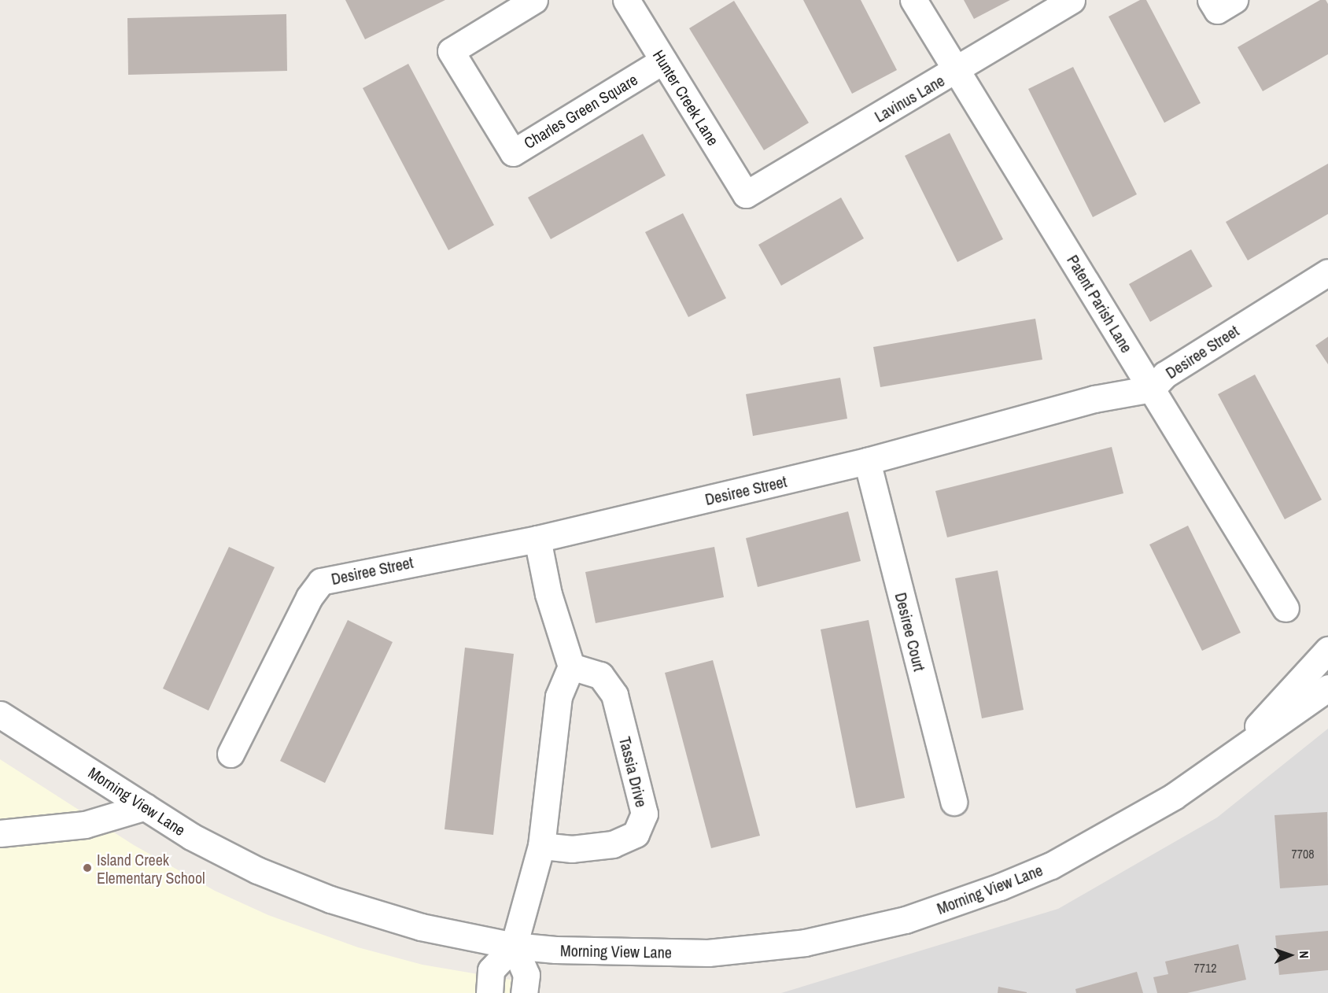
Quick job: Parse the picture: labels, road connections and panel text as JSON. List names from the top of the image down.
{
  "streets": {
    "street": [
      "Hunter Creek Lane",
      "Lavinus Lane",
      "Charles Green Square",
      "Patent Parish Lane",
      "Desiree Street",
      "Desiree Court",
      "Tassia Drive",
      "Morning View Lane"
    ]
  },
  "crossings": [
    ["Hunter Creek Lane", "Lavinus Lane"],
    ["Hunter Creek Lane", "Charles Green Square"],
    ["Lavinus Lane", "Patent Parish Lane"],
    ["Patent Parish Lane", "Desiree Street"],
    ["Desiree Street", "Desiree Court"]
  ],
  "places": ["Island Creek Elementary School"],
  "house_numbers": ["7708", "7712"],
  "north": "right"
}
